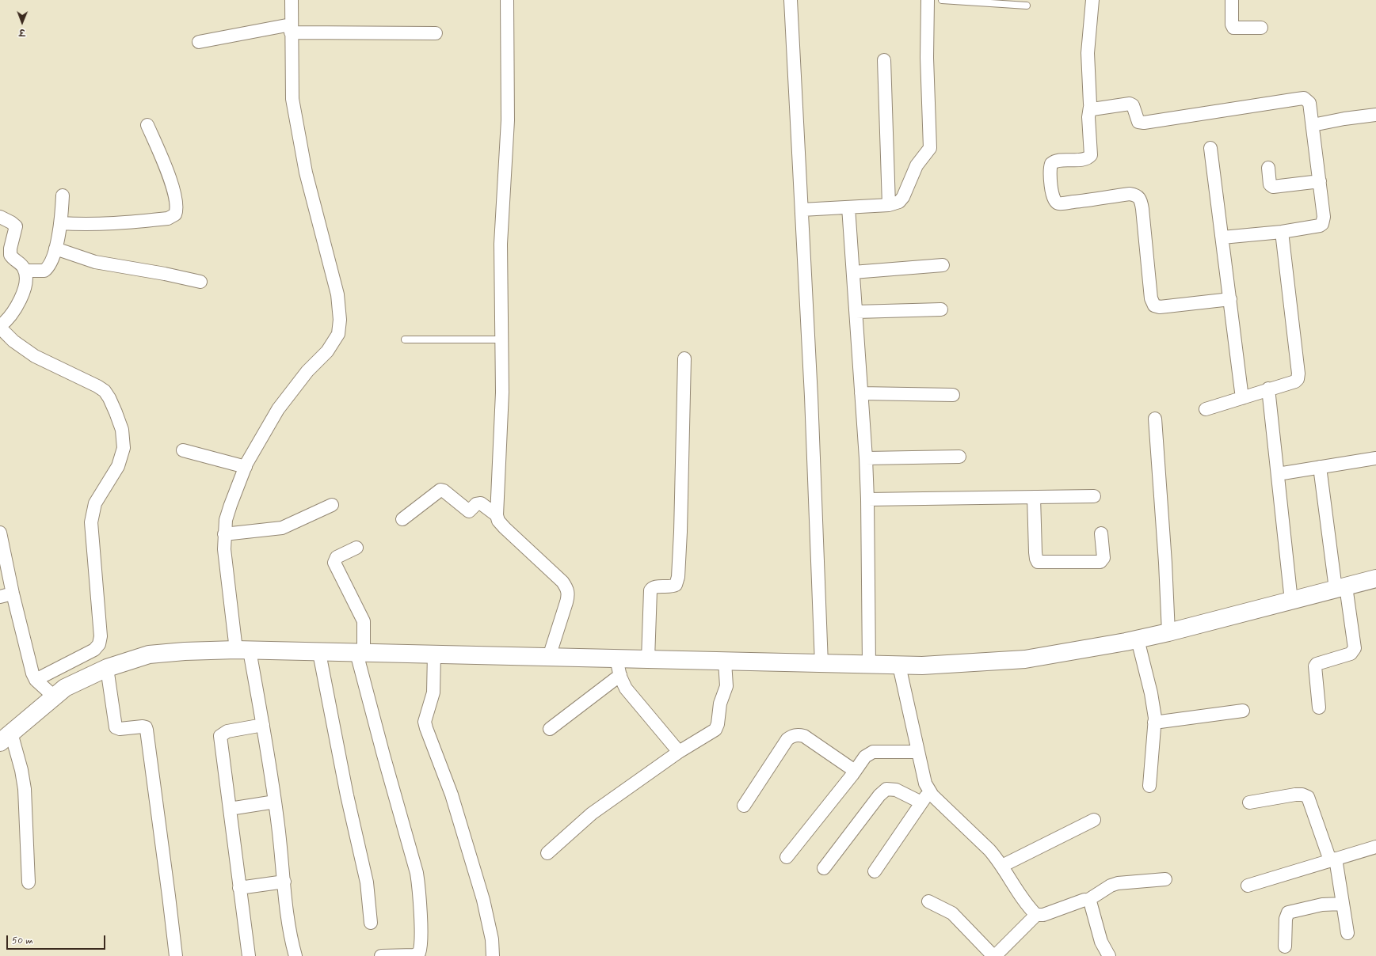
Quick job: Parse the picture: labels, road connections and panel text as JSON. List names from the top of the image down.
{
  "scale_bar": "50 m",
  "north": "bottom"
}
